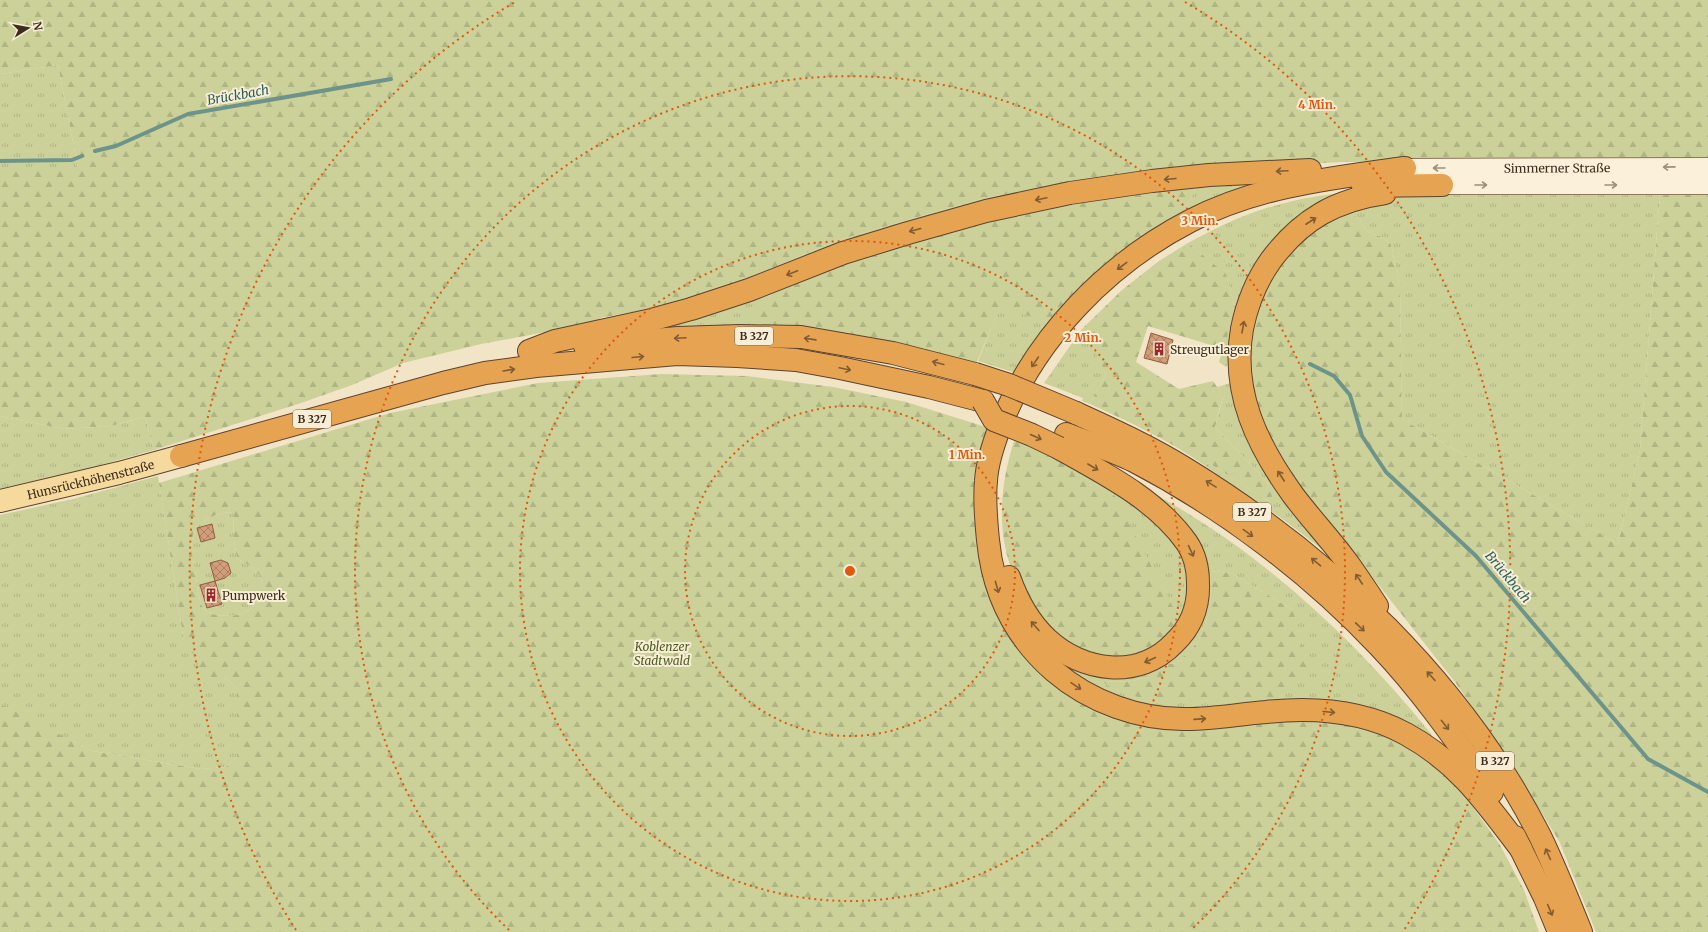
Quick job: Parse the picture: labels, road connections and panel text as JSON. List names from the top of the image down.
{
  "streets": {
    "highway": ["B 327"],
    "main road": ["Hunsrückhöhenstraße"],
    "street": ["Simmerner Straße"]
  },
  "crossings": [
    ["B 327", "Hunsrückhöhenstraße"]
  ],
  "water": ["Brückbach"],
  "parks": ["Koblenzer Stadtwald"],
  "places": {
    "building": ["Streugutlager", "Pumpwerk"]
  },
  "north": "right",
  "rings": [
    "4 Min.",
    "3 Min.",
    "2 Min.",
    "1 Min."
  ]
}
